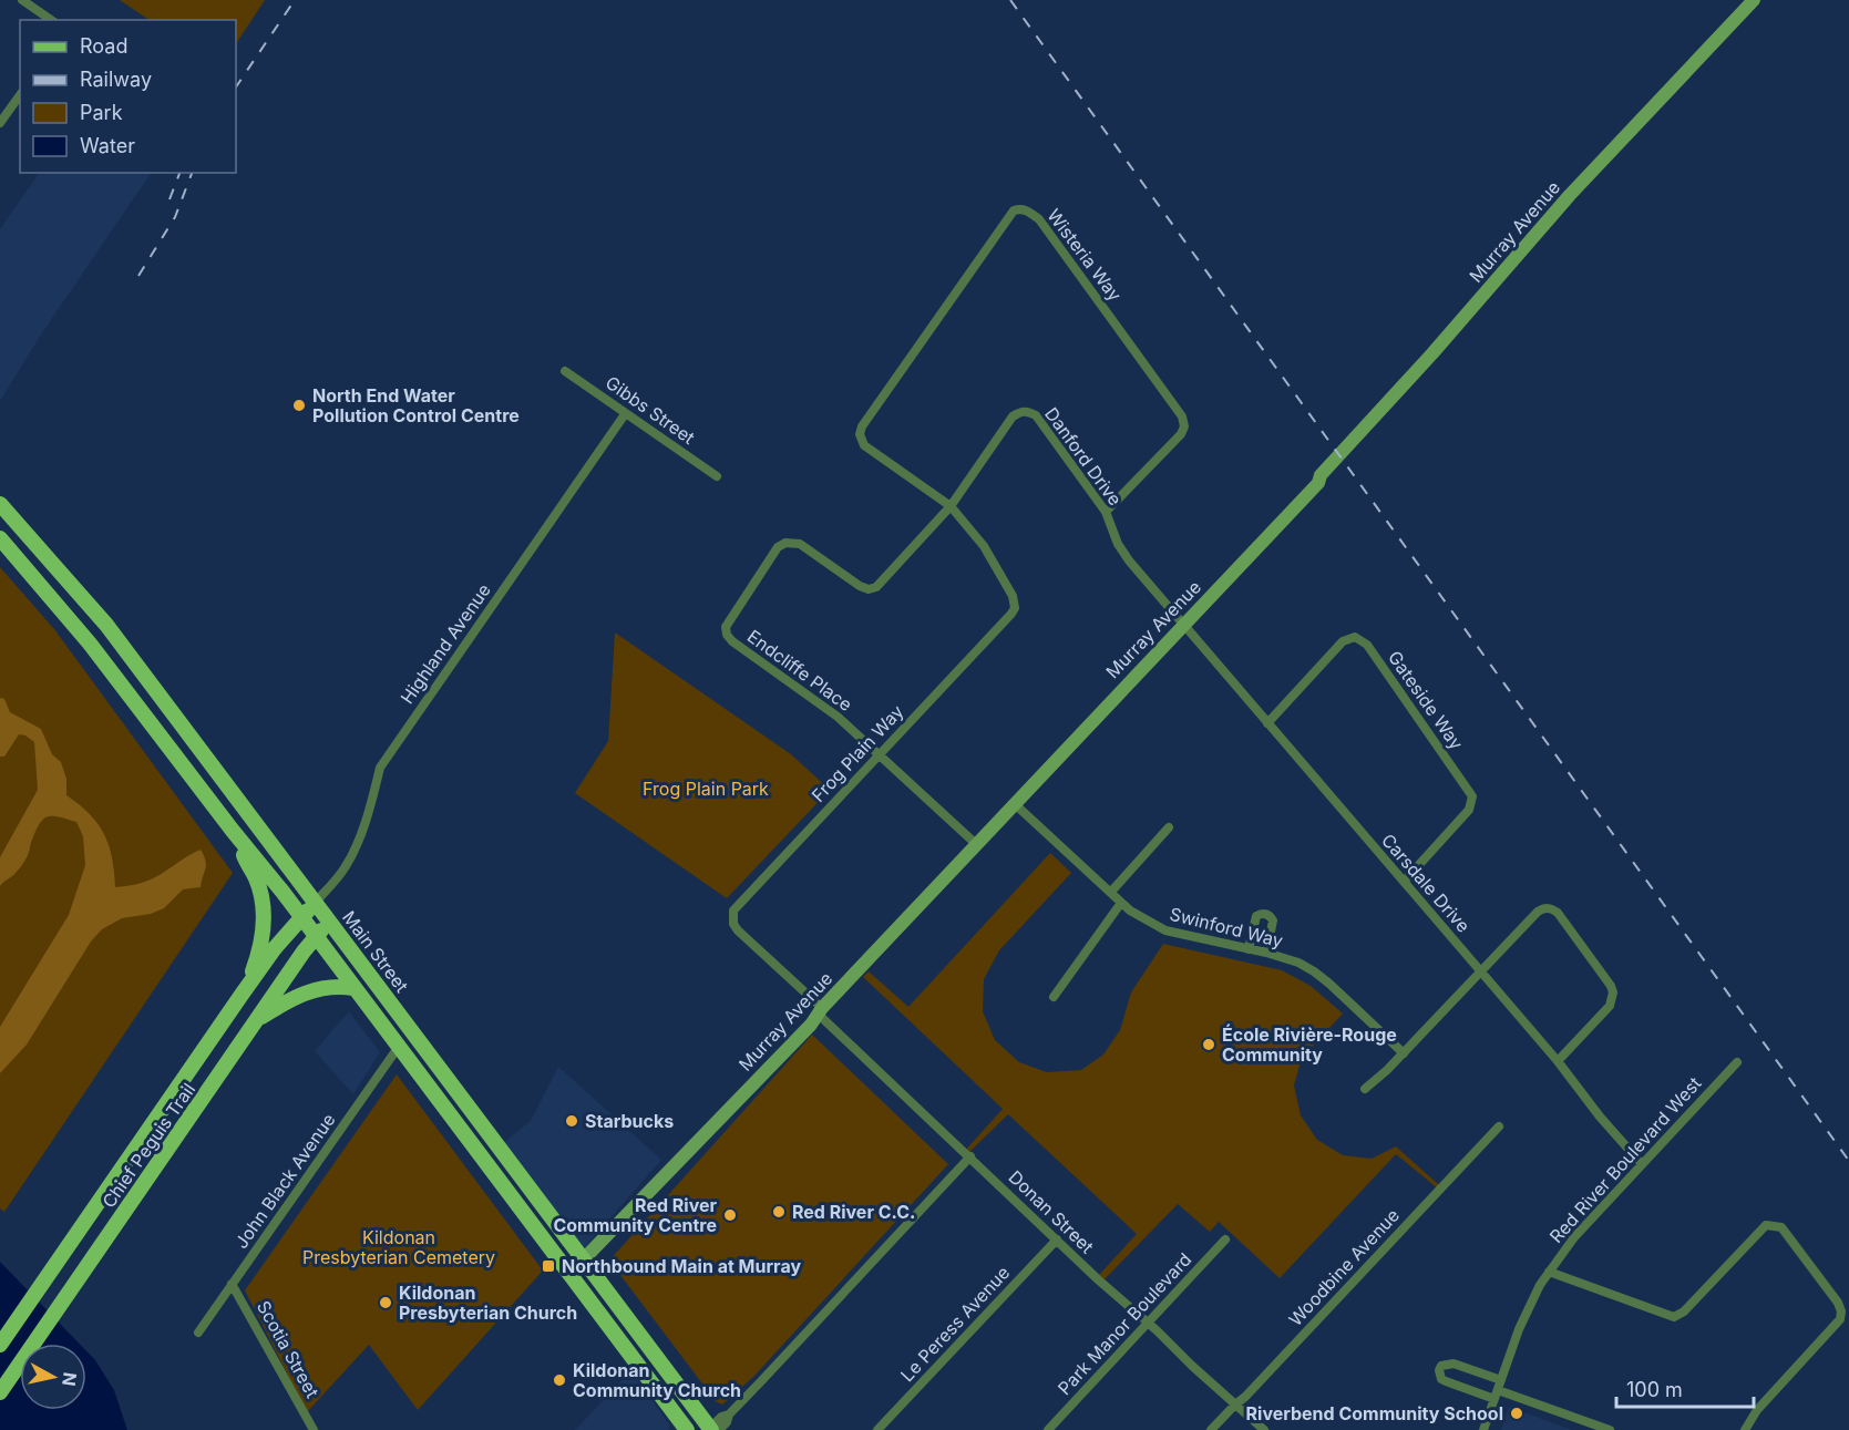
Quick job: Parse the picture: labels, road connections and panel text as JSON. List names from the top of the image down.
{
  "streets": {
    "main road": ["Main Street", "Chief Peguis Trail"],
    "street": [
      "Murray Avenue",
      "Wisteria Way",
      "Gibbs Street",
      "Danford Drive",
      "Highland Avenue",
      "Endcliffe Place",
      "Gateside Way",
      "Frog Plain Way",
      "Carsdale Drive",
      "Swinford Way",
      "Red River Boulevard West",
      "John Black Avenue",
      "Donan Street",
      "Woodbine Avenue",
      "Le Peress Avenue",
      "Park Manor Boulevard",
      "Scotia Street"
    ]
  },
  "crossings": [
    ["Murray Avenue", "Danford Drive"],
    ["Murray Avenue", "Endcliffe Place"],
    ["Murray Avenue", "Frog Plain Way"],
    ["Murray Avenue", "Carsdale Drive"],
    ["Murray Avenue", "Swinford Way"],
    ["Murray Avenue", "Main Street"],
    ["Murray Avenue", "Donan Street"],
    ["Wisteria Way", "Danford Drive"],
    ["Wisteria Way", "Endcliffe Place"],
    ["Wisteria Way", "Frog Plain Way"],
    ["Gibbs Street", "Highland Avenue"],
    ["Danford Drive", "Endcliffe Place"],
    ["Danford Drive", "Frog Plain Way"],
    ["Danford Drive", "Carsdale Drive"],
    ["Highland Avenue", "Main Street"],
    ["Highland Avenue", "Chief Peguis Trail"],
    ["Endcliffe Place", "Frog Plain Way"],
    ["Gateside Way", "Carsdale Drive"],
    ["Frog Plain Way", "Donan Street"],
    ["Carsdale Drive", "Red River Boulevard West"],
    ["Main Street", "Chief Peguis Trail"],
    ["John Black Avenue", "Scotia Street"],
    ["Donan Street", "Woodbine Avenue"],
    ["Donan Street", "Le Peress Avenue"],
    ["Donan Street", "Park Manor Boulevard"]
  ],
  "parks": ["Frog Plain Park", "Kildonan Presbyterian Cemetery"],
  "places": {
    "other": [
      "North End Water Pollution Control Centre",
      "École Rivière-Rouge Community",
      "Starbucks",
      "Red River C.C.",
      "Red River Community Centre",
      "Kildonan Presbyterian Church",
      "Kildonan Community Church",
      "Riverbend Community School"
    ],
    "transit": ["Northbound Main at Murray"]
  },
  "legend": [
    "Road",
    "Railway",
    "Park",
    "Water"
  ],
  "scale_bar": "100 m",
  "north": "right"
}
